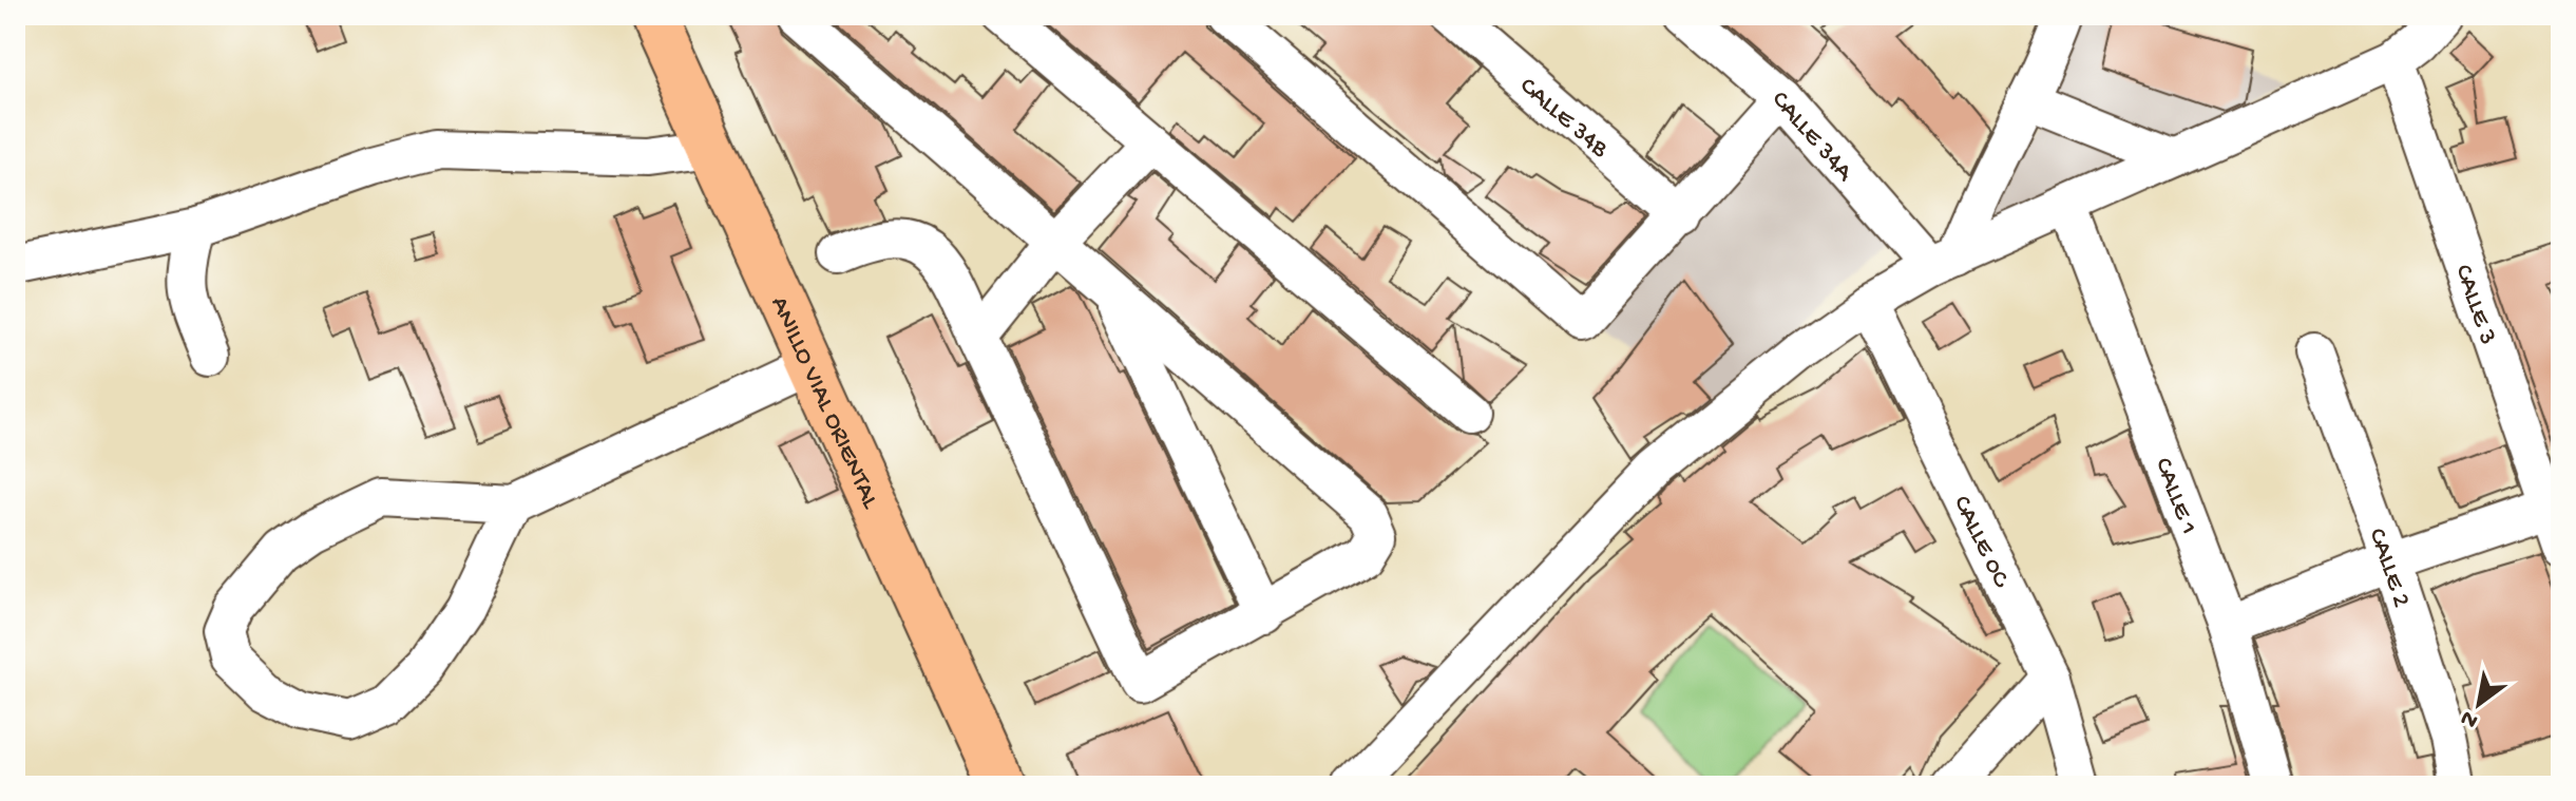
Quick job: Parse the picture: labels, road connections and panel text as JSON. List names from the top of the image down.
{
  "streets": {
    "highway": ["ANILLO VIAL ORIENTAL"],
    "street": [
      "CALLE 34B",
      "CALLE 34A",
      "CALLE 3",
      "CALLE 1",
      "CALLE 0C",
      "CALLE 2"
    ]
  },
  "north": "bottom left"
}
